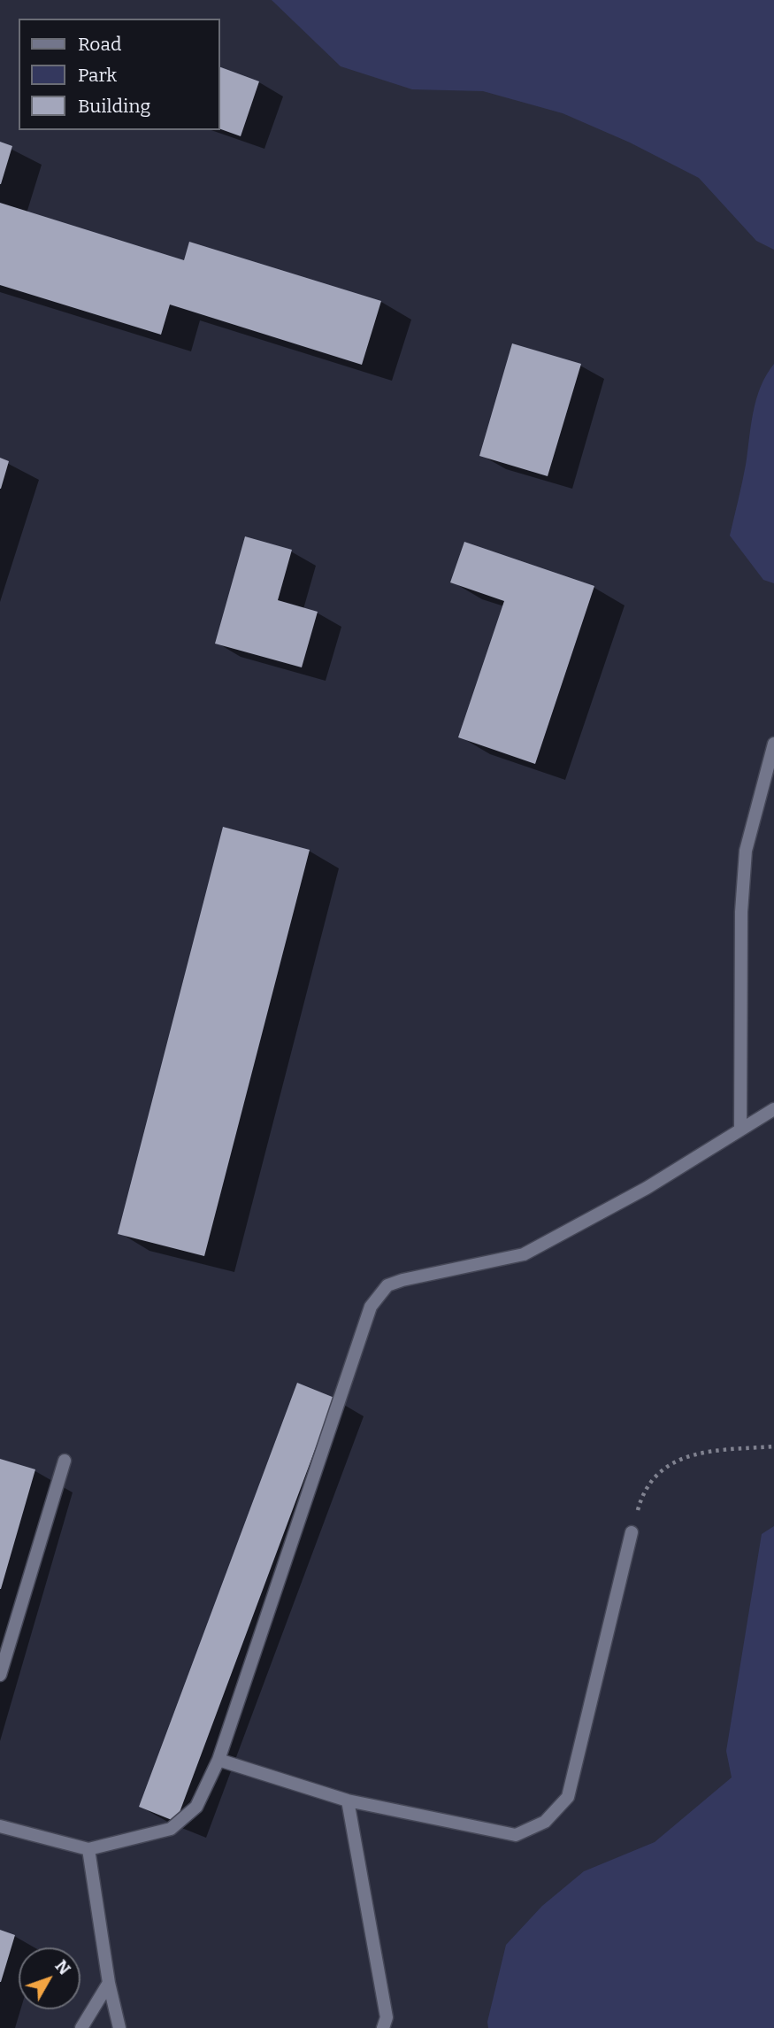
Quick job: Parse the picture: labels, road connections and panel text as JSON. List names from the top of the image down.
{
  "legend": ["Road", "Park", "Building"],
  "north": "top right"
}
